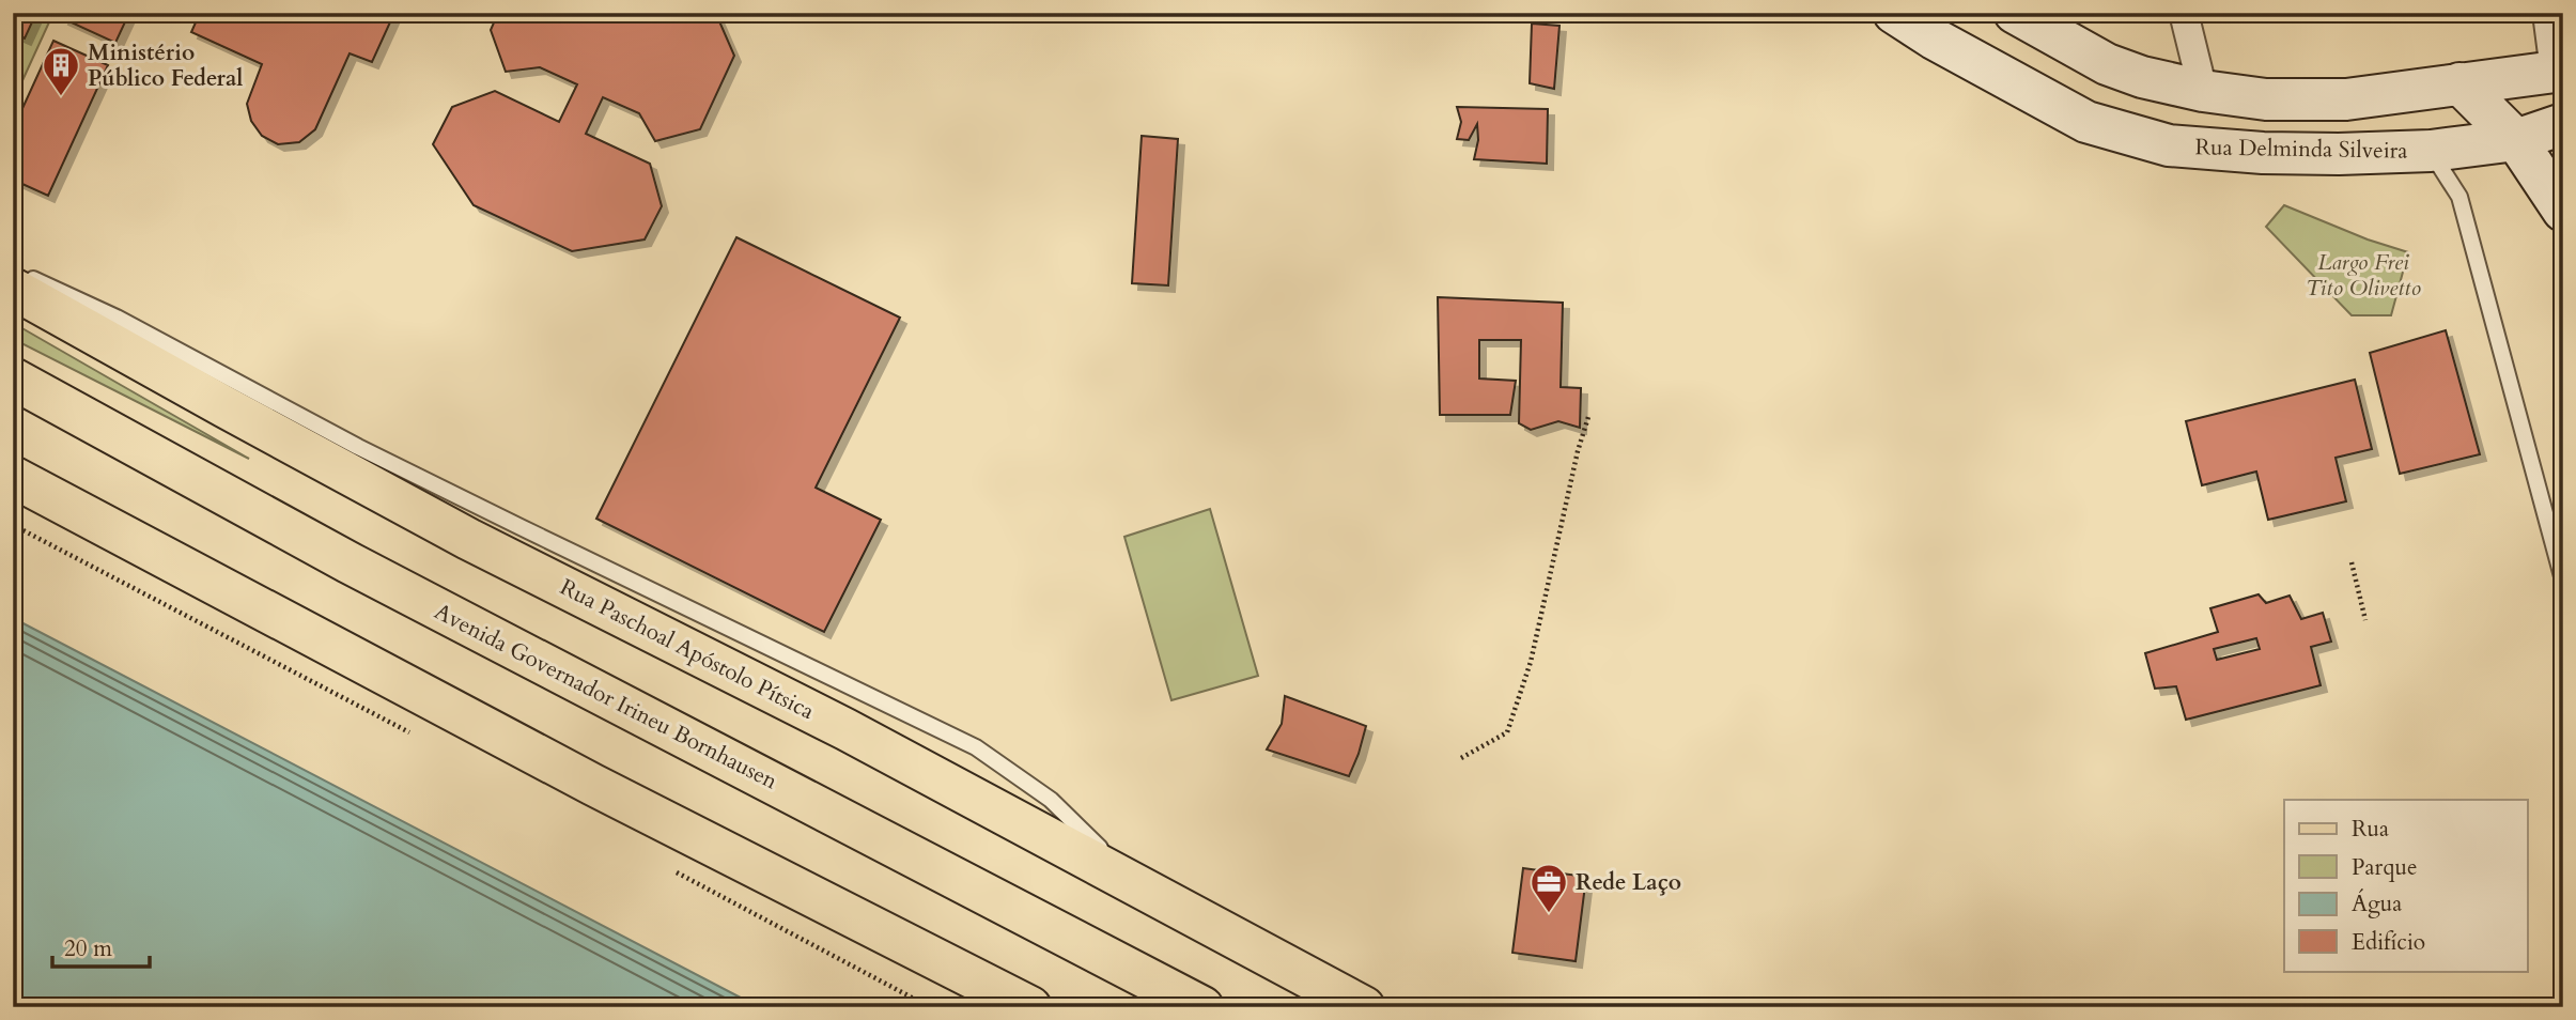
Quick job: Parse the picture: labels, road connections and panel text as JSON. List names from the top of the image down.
{
  "streets": {
    "main road": ["Rua Delminda Silveira", "Rua Paschoal Apóstolo Pítsica", "Avenida Governador Irineu Bornhausen"]
  },
  "parks": ["Largo Frei Tito Olivetto"],
  "places": {
    "building": ["Ministério Público Federal"],
    "office": ["Rede Laço"]
  },
  "legend": [
    "Rua",
    "Parque",
    "Água",
    "Edifício"
  ],
  "scale_bar": "20 m"
}
